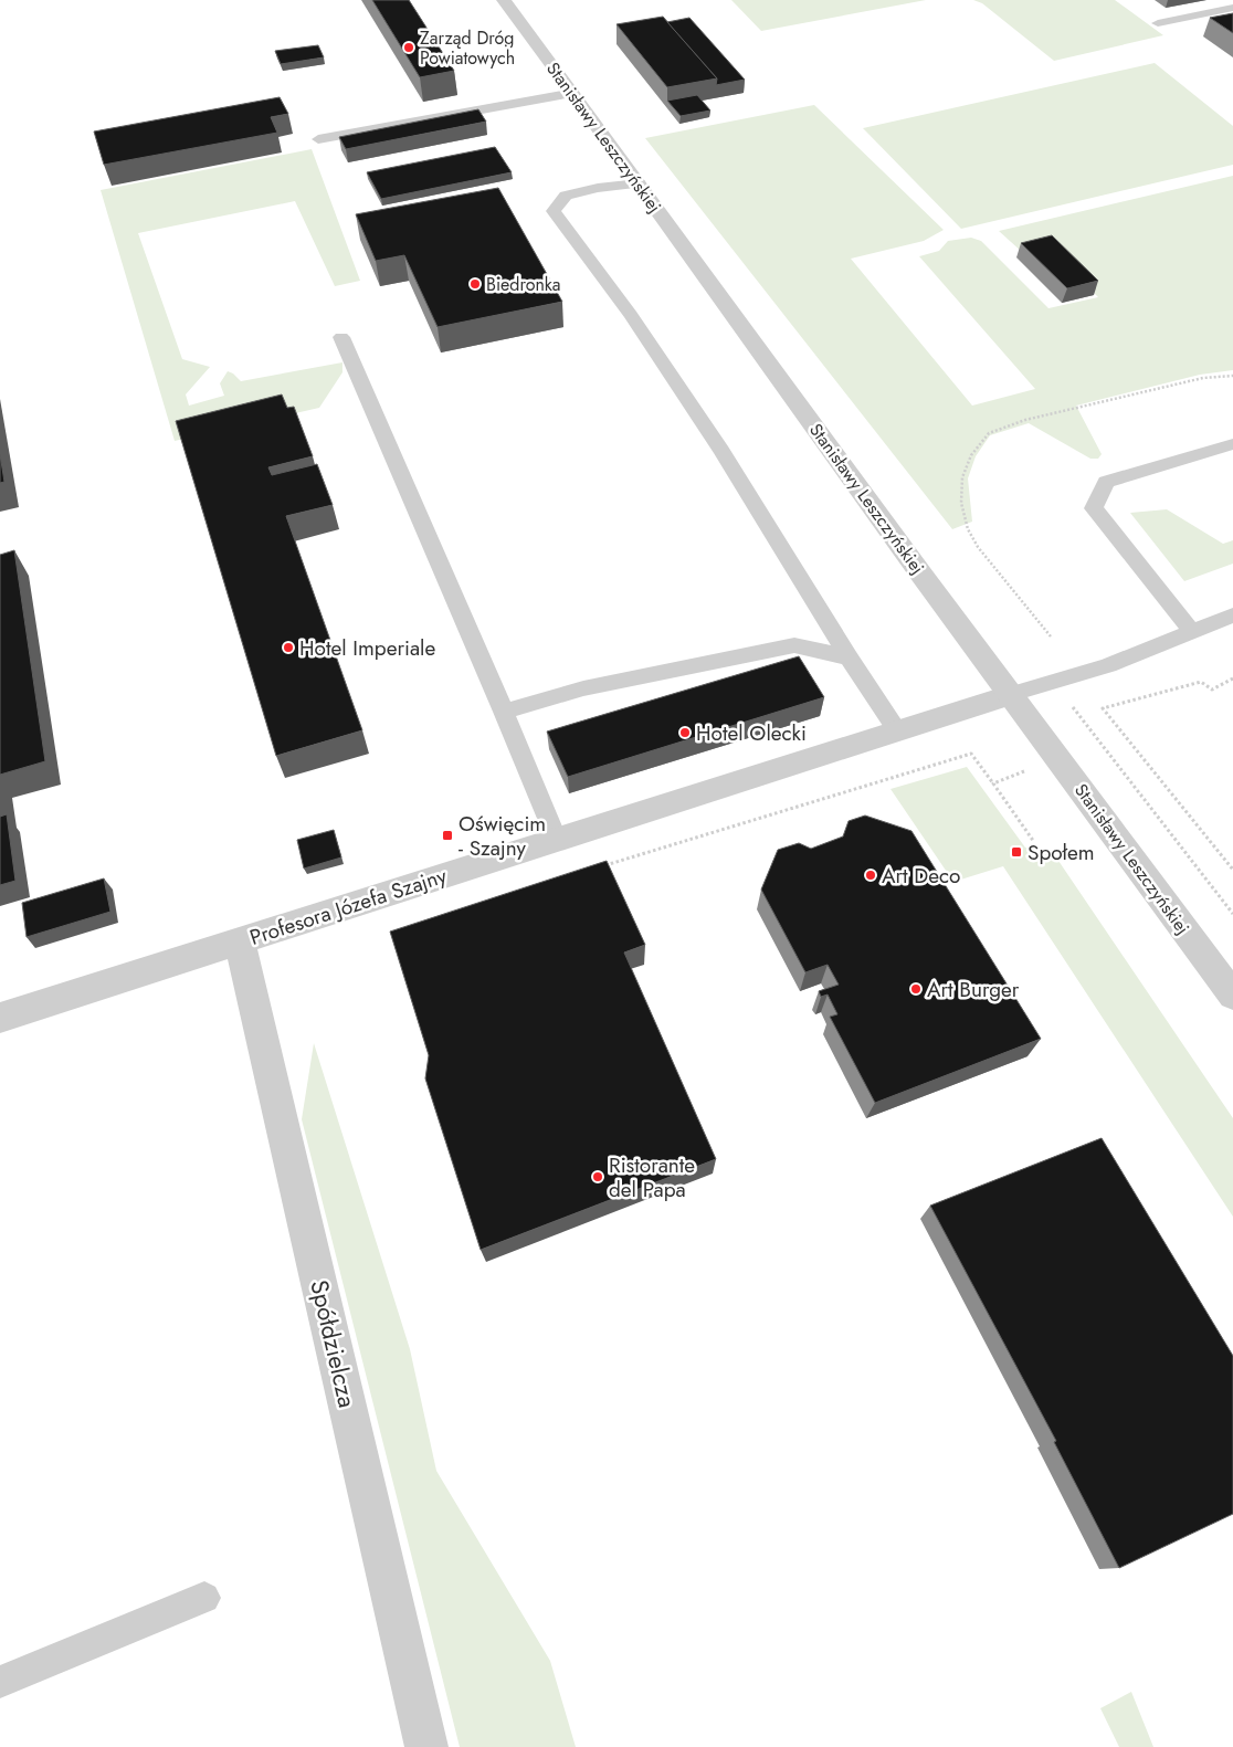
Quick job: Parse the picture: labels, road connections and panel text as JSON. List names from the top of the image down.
{
  "streets": {
    "street": ["Stanisławy Leszczyńskiej", "Profesora Józefa Szajny", "Spółdzielcza"]
  },
  "crossings": [
    ["Stanisławy Leszczyńskiej", "Profesora Józefa Szajny"],
    ["Profesora Józefa Szajny", "Spółdzielcza"]
  ],
  "places": {
    "other": [
      "Zarząd Dróg Powiatowych",
      "Biedronka",
      "Hotel Imperiale",
      "Hotel Olecki",
      "Art Deco",
      "Art Burger",
      "Ristorante del Papa"
    ],
    "transit": ["Oświęcim - Szajny", "Społem"]
  }
}
